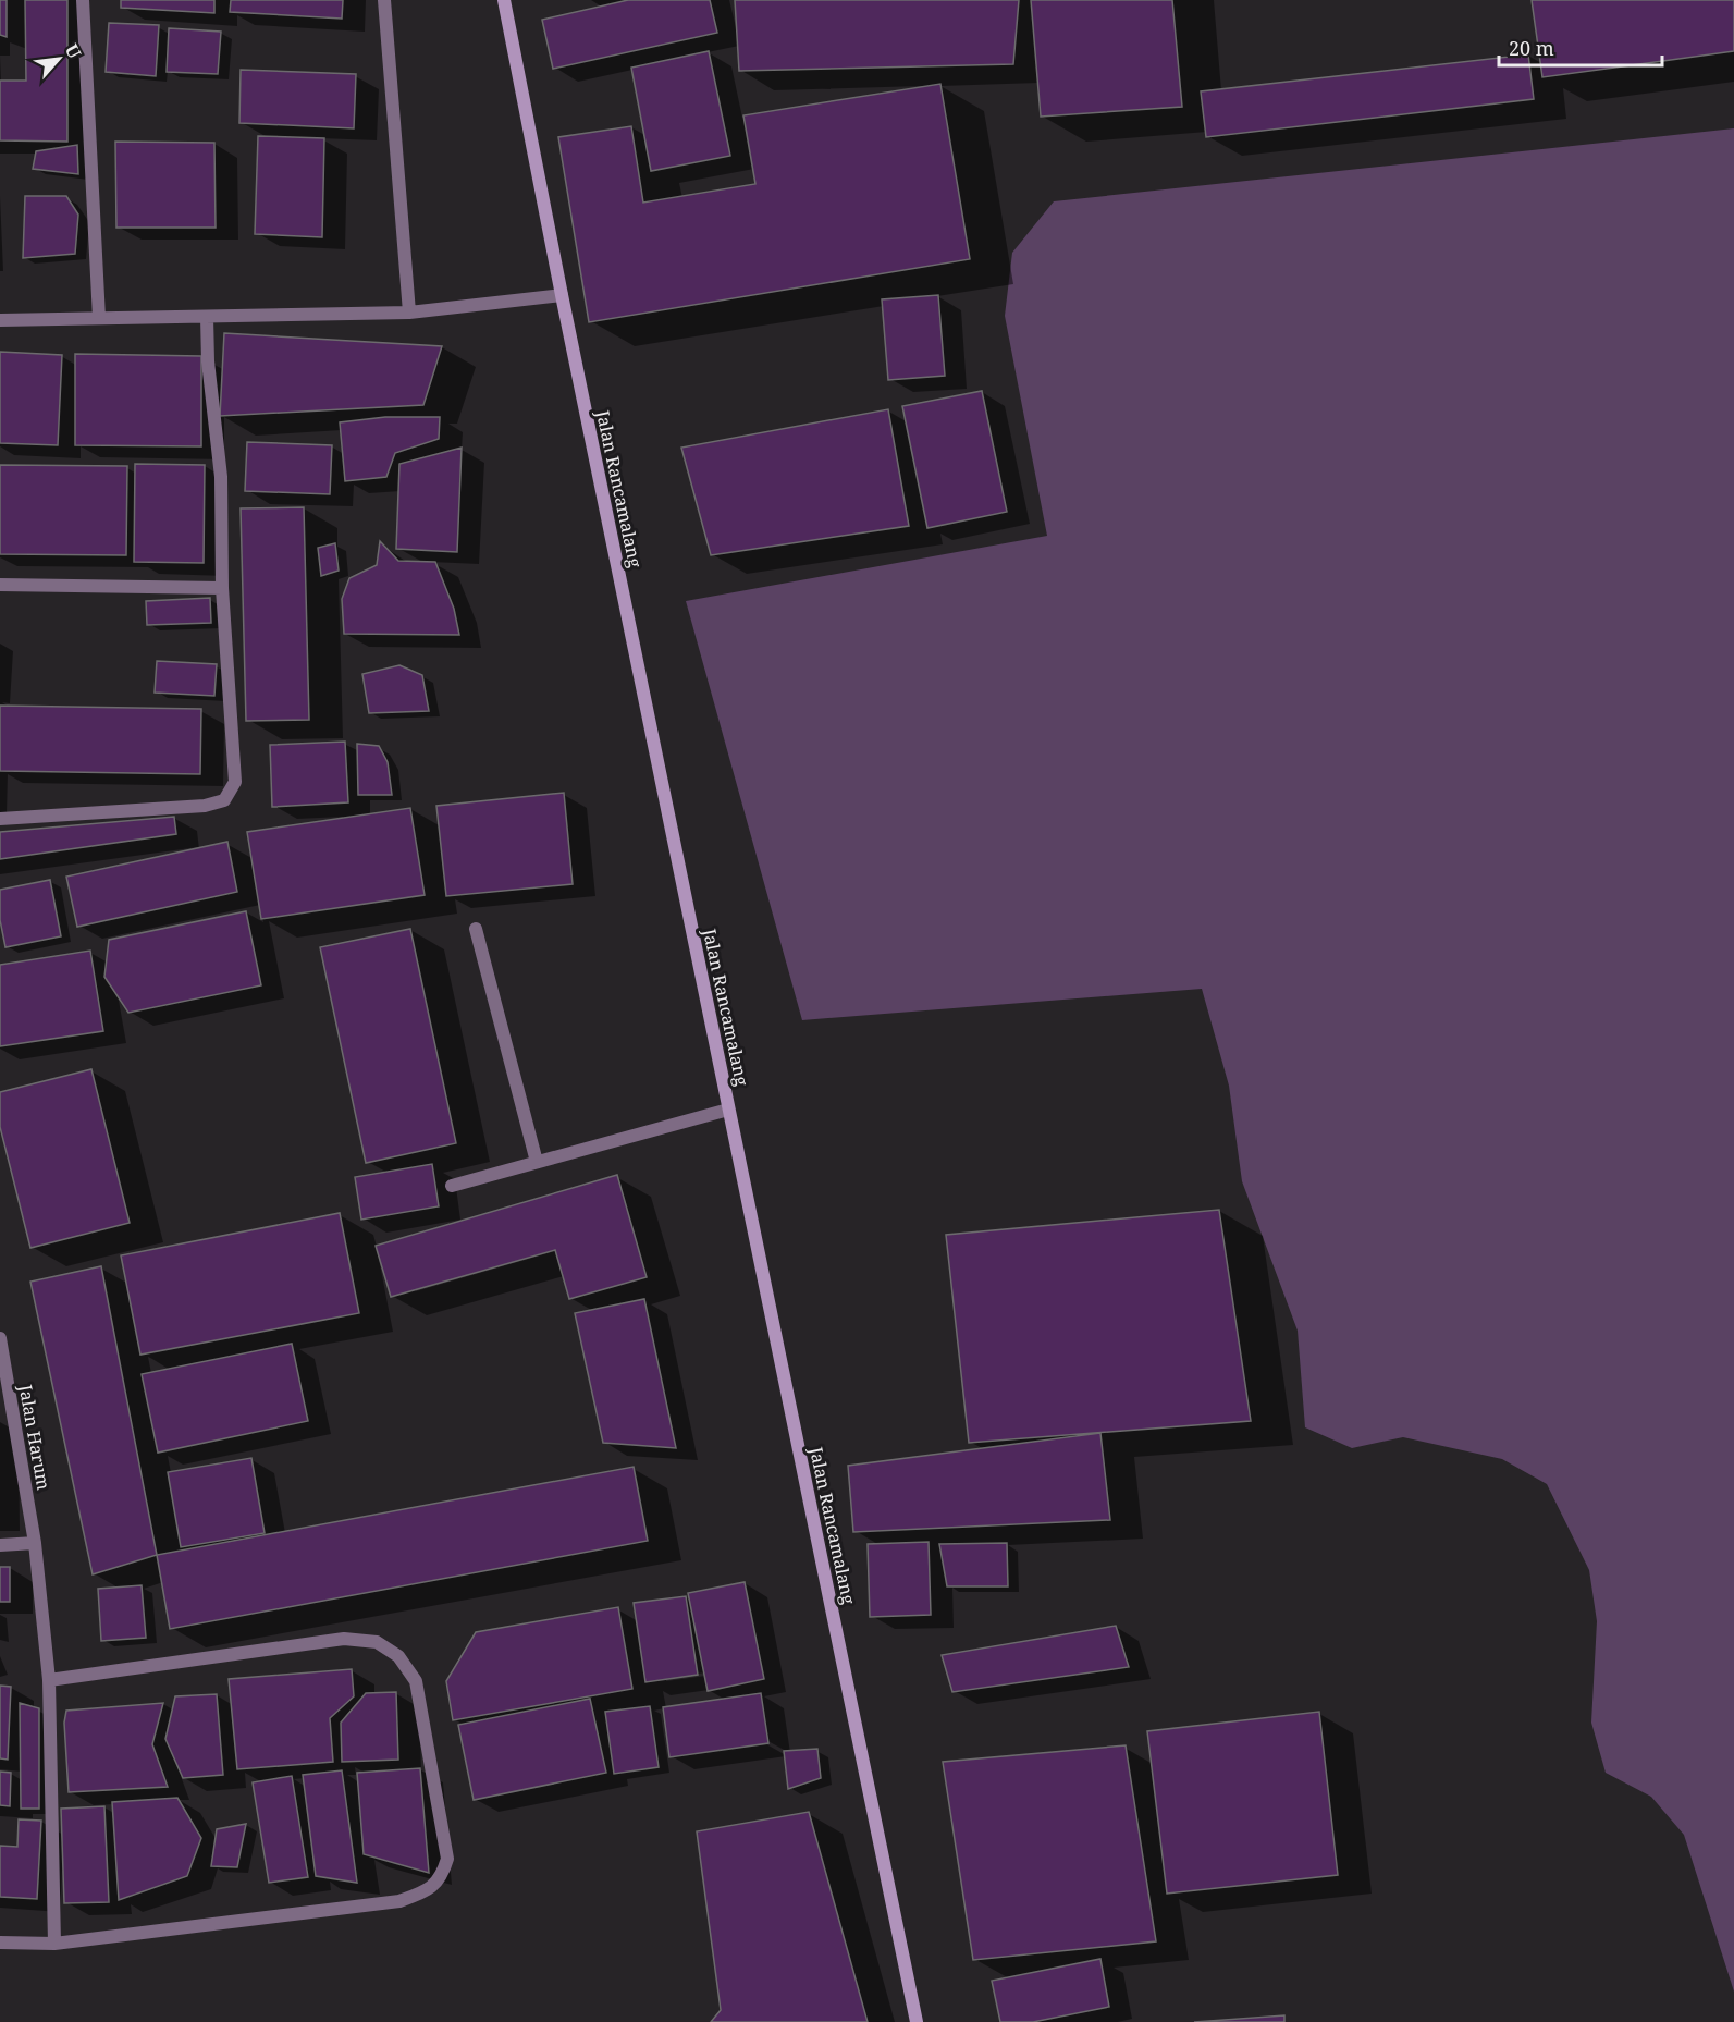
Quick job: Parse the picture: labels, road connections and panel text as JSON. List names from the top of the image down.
{
  "streets": {
    "street": ["Jalan Rancamalang", "Jalan Harum"]
  },
  "scale_bar": "20 m",
  "north": "top right"
}
